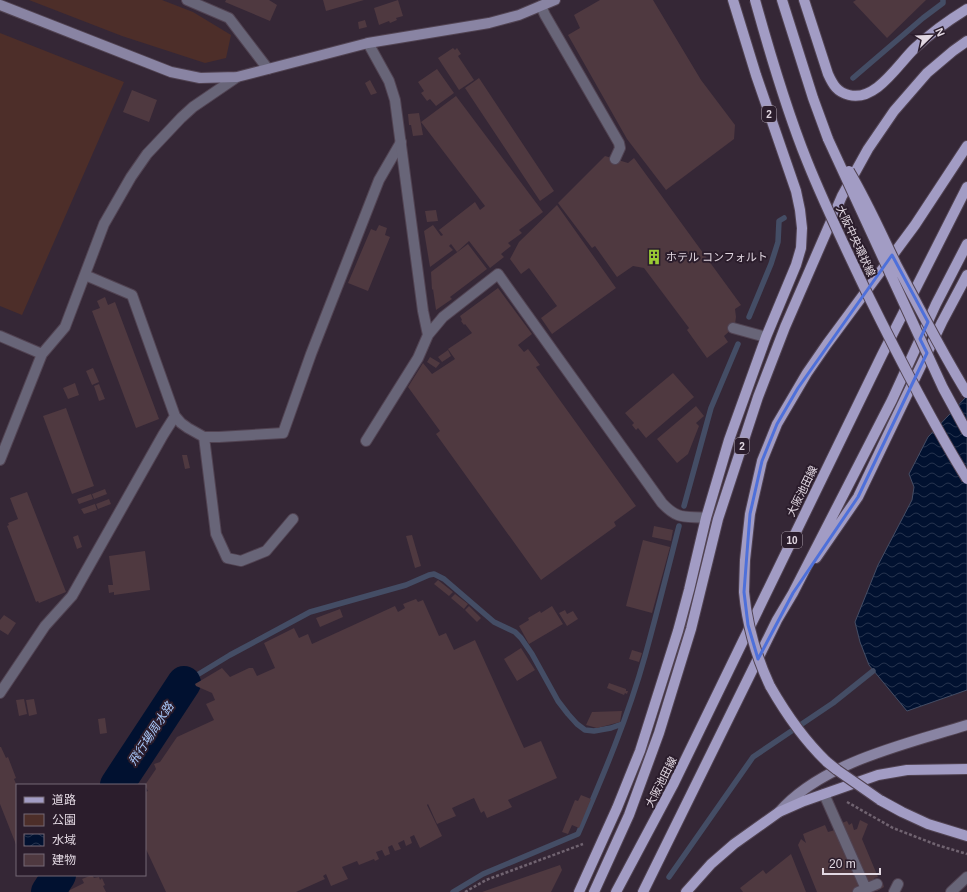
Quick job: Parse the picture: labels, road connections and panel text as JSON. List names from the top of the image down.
{
  "streets": {
    "main road": [
      "2",
      "大阪中央環状線",
      "大阪池田線",
      "10"
    ]
  },
  "water": ["飛行場周水路"],
  "places": {
    "building": ["ホテル コンフォルト"]
  },
  "legend": [
    "道路",
    "公園",
    "水域",
    "建物"
  ],
  "scale_bar": "20 m",
  "north": "top right"
}
